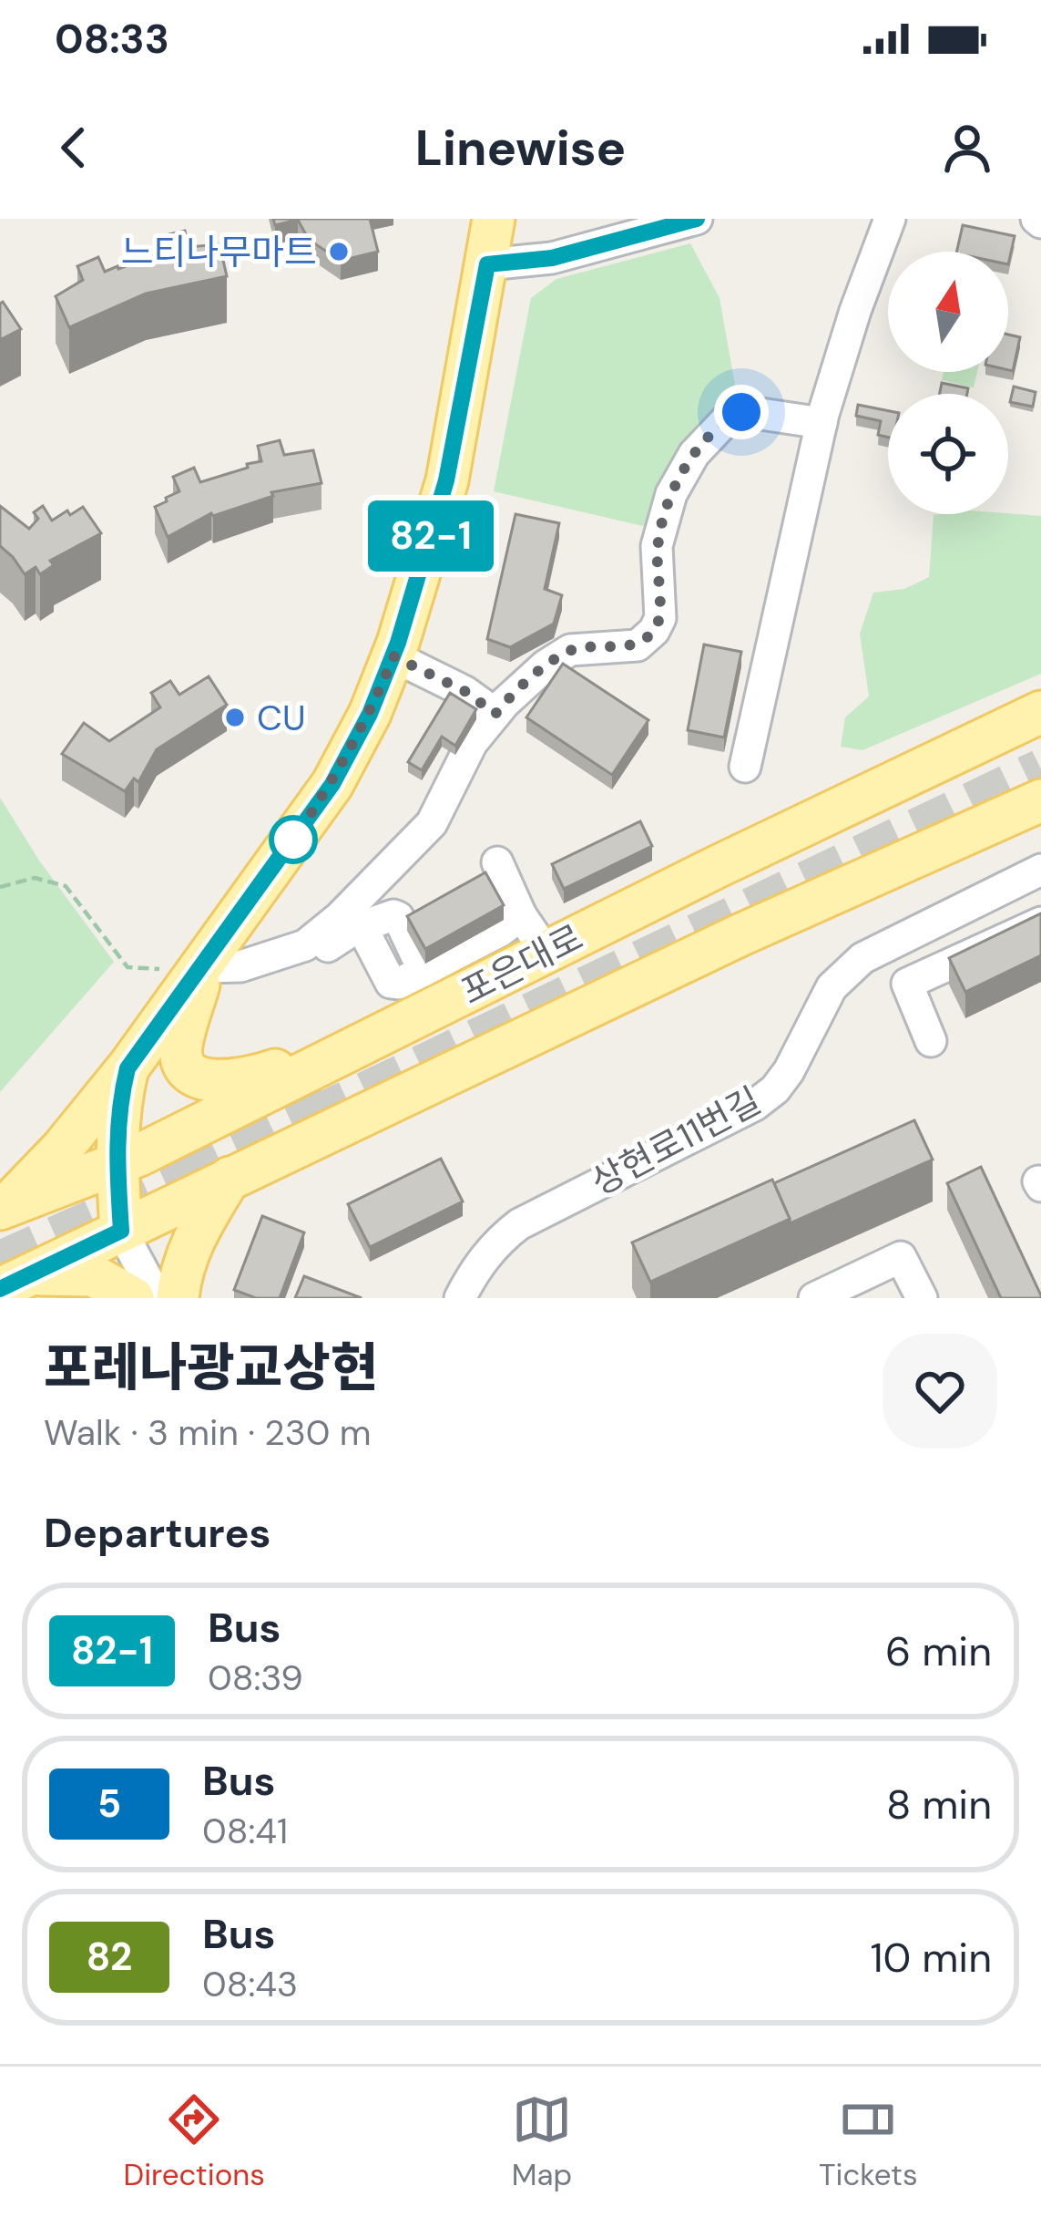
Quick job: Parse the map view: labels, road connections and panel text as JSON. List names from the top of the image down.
{
  "streets": {
    "main road": ["포은대로"],
    "street": ["상현로11번길"]
  },
  "places": ["느티나무마트", "CU"],
  "lines": ["bus line 82-1"],
  "north": "top",
  "page": {
    "status": "08:33",
    "header": "Linewise",
    "on_map": "82-1",
    "heading": [
      ["포레나광교상현", "Walk · 3 min · 230 m"],
      "Departures"
    ],
    "list": [
      {
        "mark": "82-1",
        "name": "Bus",
        "note": "08:39",
        "value": "6 min"
      },
      {
        "mark": "5",
        "name": "Bus",
        "note": "08:41",
        "value": "8 min"
      },
      {
        "mark": "82",
        "name": "Bus",
        "note": "08:43",
        "value": "10 min"
      }
    ],
    "tabs": ["Directions", "Map", "Tickets"]
  }
}
